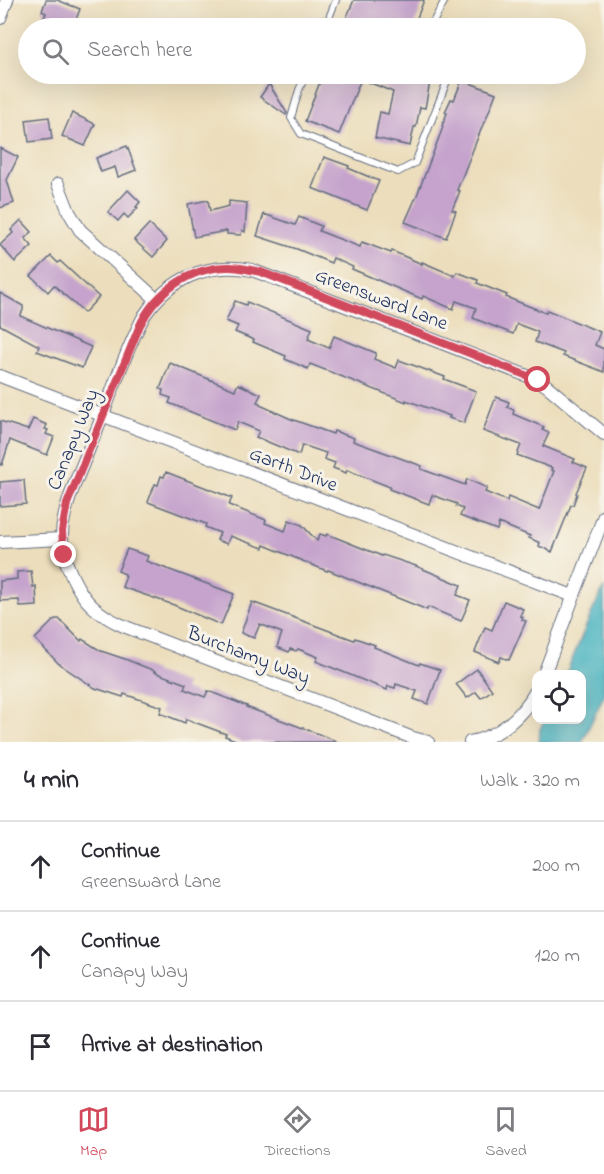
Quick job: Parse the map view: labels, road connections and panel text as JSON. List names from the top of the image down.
{
  "streets": {
    "street": [
      "Greensward Lane",
      "Canapy Way",
      "Garth Drive",
      "Burchamy Way"
    ]
  },
  "crossings": [
    ["Greensward Lane", "Canapy Way"],
    ["Canapy Way", "Garth Drive"],
    ["Canapy Way", "Burchamy Way"]
  ],
  "page": {
    "search": "Search here",
    "heading": ["4 min", "Walk · 320 m"],
    "list": [
      ["Continue", "Greensward Lane", "200 m"],
      ["Continue", "Canapy Way", "120 m"],
      "Arrive at destination"
    ],
    "nav": ["Map", "Directions", "Saved"]
  }
}
